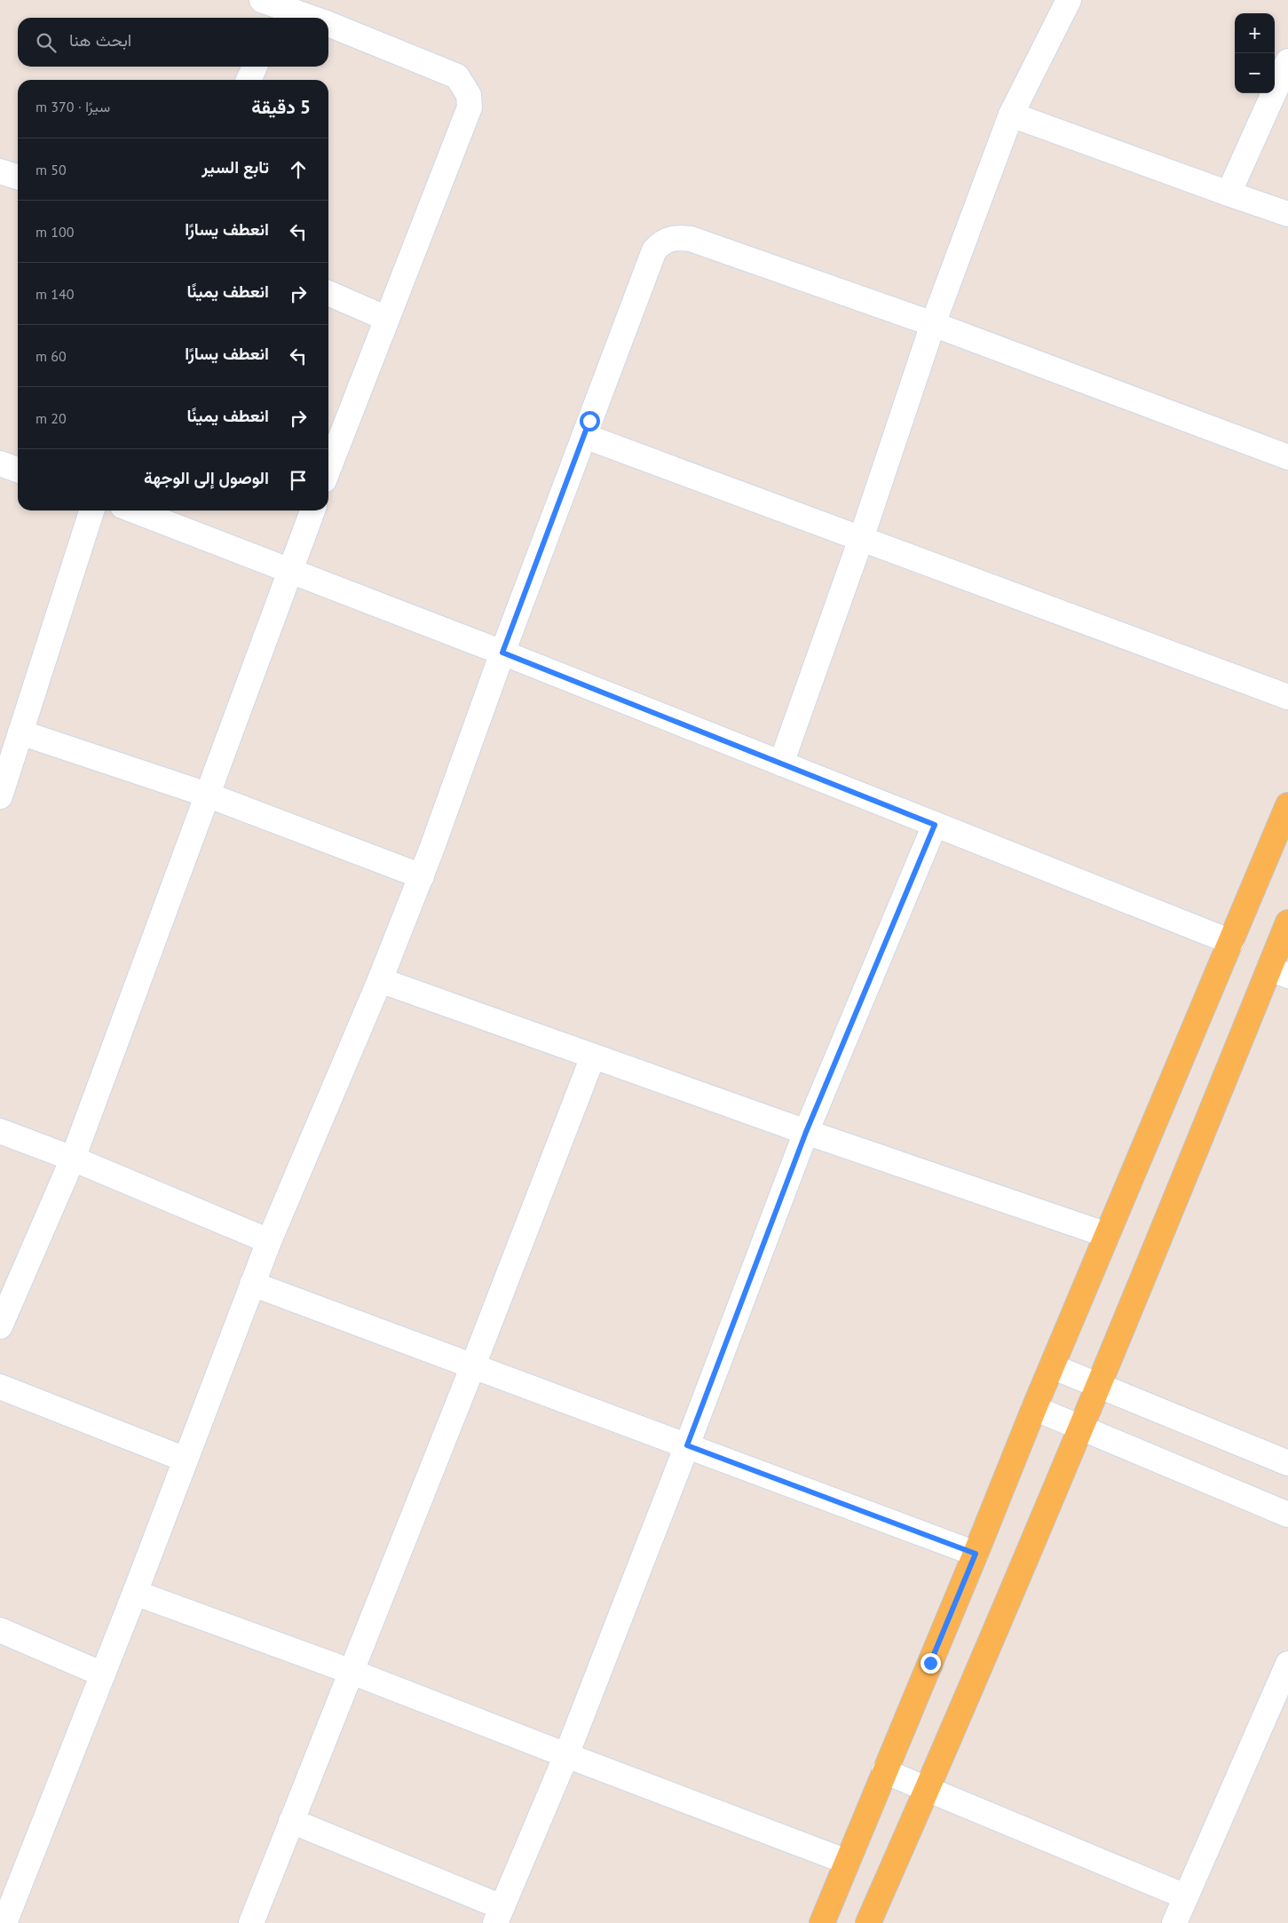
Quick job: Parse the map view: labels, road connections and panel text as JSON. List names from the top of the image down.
{
  "page": {
    "map_buttons": ["+", "−"],
    "search": "ابحث هنا",
    "heading": ["5 دقيقة", "سيرًا · 370 m"],
    "list": [
      ["تابع السير", "50 m"],
      ["انعطف يسارًا", "100 m"],
      ["انعطف يمينًا", "140 m"],
      ["انعطف يسارًا", "60 m"],
      ["انعطف يمينًا", "20 m"],
      "الوصول إلى الوجهة"
    ]
  }
}
